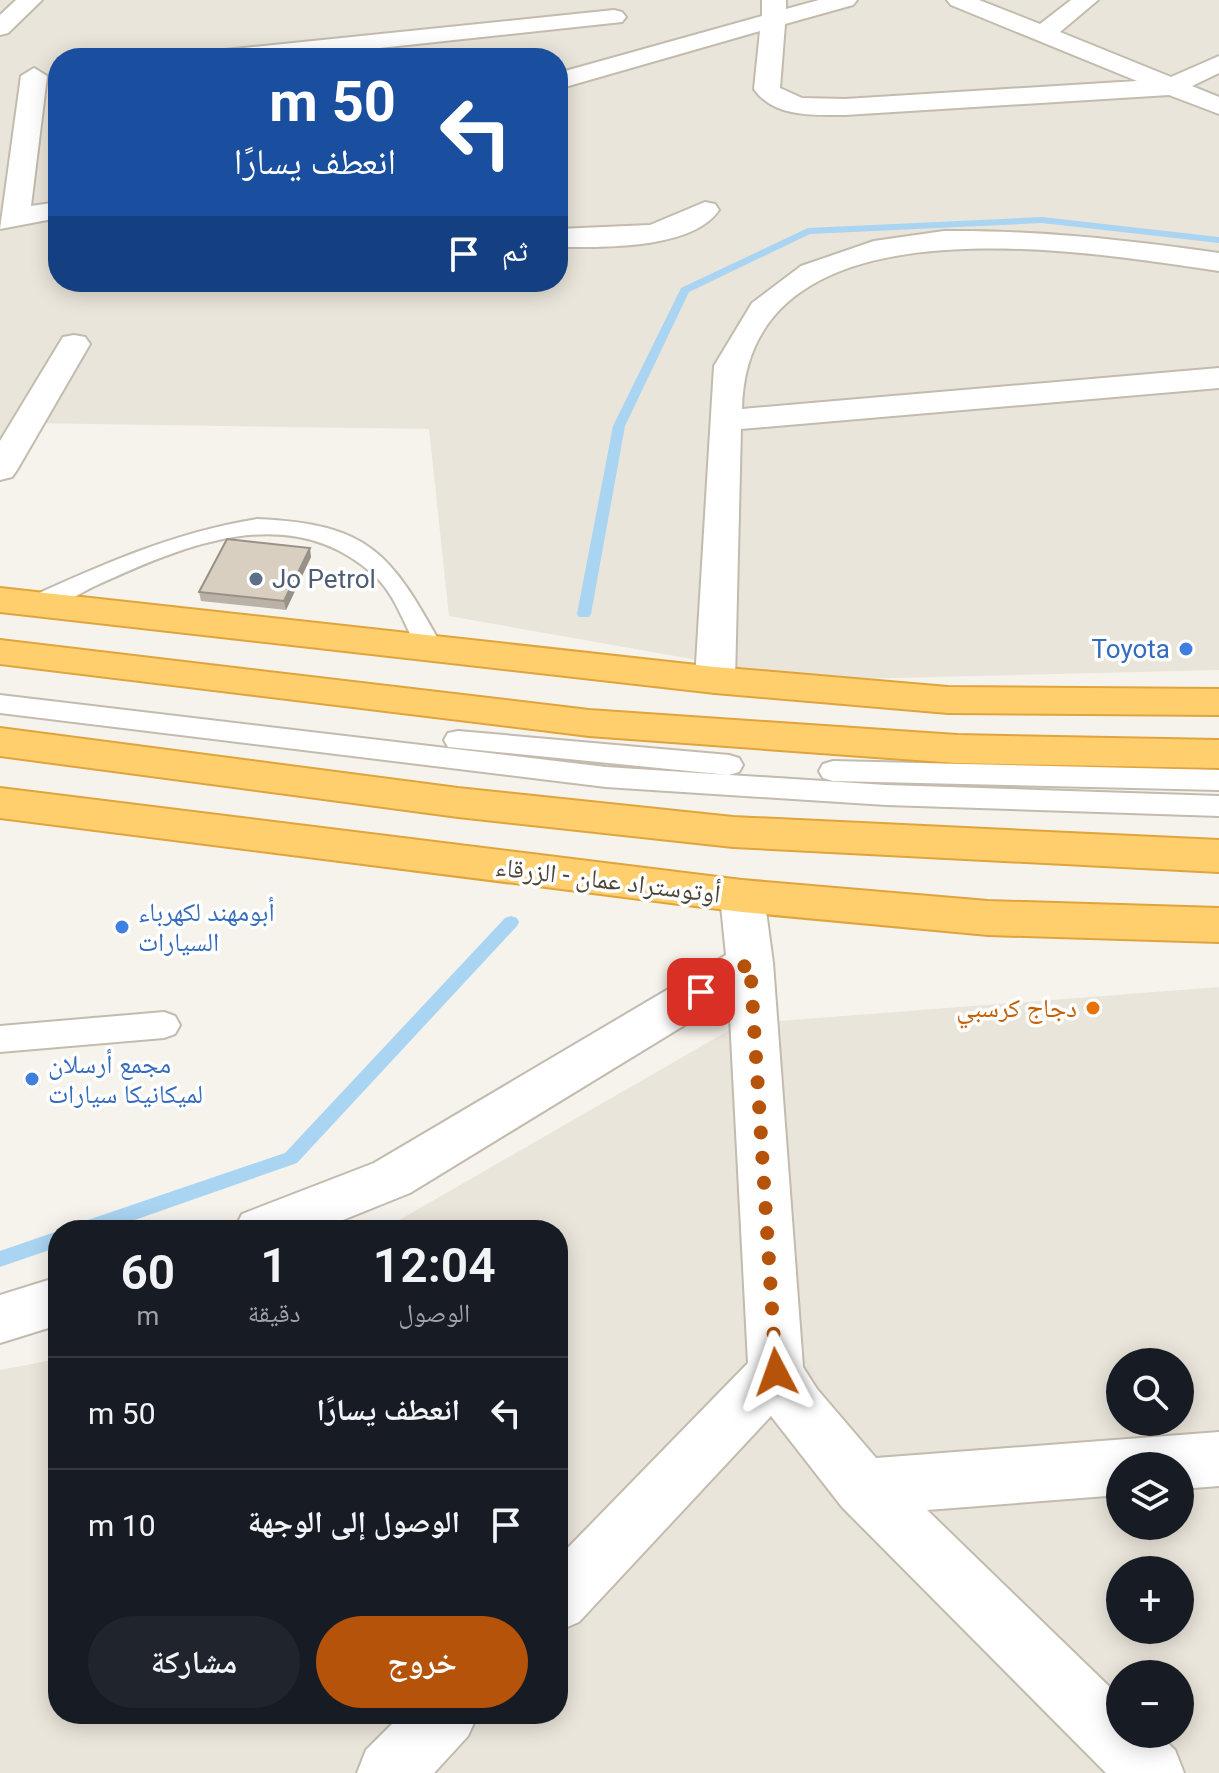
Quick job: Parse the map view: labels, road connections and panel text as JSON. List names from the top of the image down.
{
  "streets": {
    "highway": ["أوتوستراد عمان - الزرقاء"]
  },
  "places": [
    "Jo Petrol",
    "Toyota",
    "أبومهند لكهرباء السيارات",
    "دجاج كرسبي",
    "مجمع أرسلان لميكانيكا سيارات"
  ],
  "page": {
    "turn": ["50 m", "انعطف يسارًا"],
    "then": "ثم",
    "eta": [
      "12:04",
      "الوصول",
      "1",
      "دقيقة",
      "60",
      "m"
    ],
    "map_buttons": ["+", "−"],
    "list": [
      {
        "name": "انعطف يسارًا",
        "value": "50 m"
      },
      {
        "name": "الوصول إلى الوجهة",
        "value": "10 m"
      }
    ],
    "buttons": ["خروج", "مشاركة"]
  }
}
